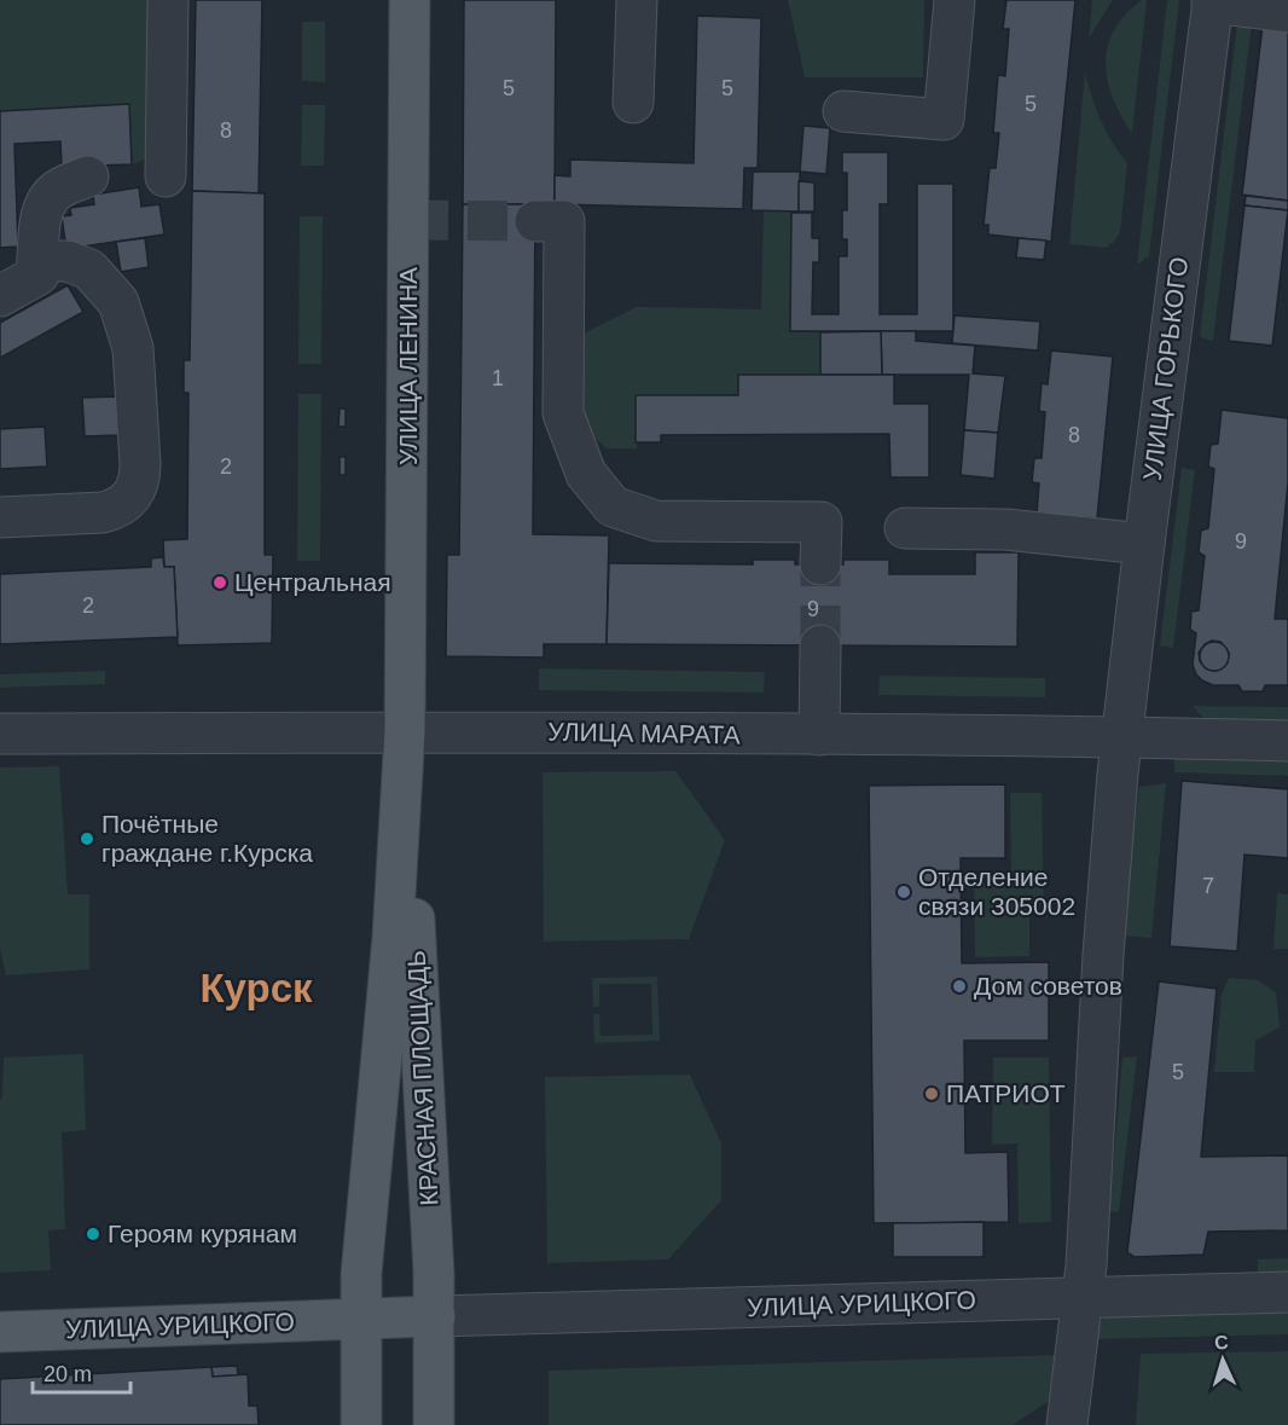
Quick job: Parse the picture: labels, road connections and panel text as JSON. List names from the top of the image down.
{
  "streets": {
    "main road": ["УЛИЦА ЛЕНИНА", "КРАСНАЯ ПЛОЩАДЬ", "УЛИЦА УРИЦКОГО"],
    "street": ["УЛИЦА ГОРЬКОГО", "УЛИЦА МАРАТА"]
  },
  "crossings": [
    ["УЛИЦА ЛЕНИНА", "УЛИЦА МАРАТА"],
    ["УЛИЦА ЛЕНИНА", "КРАСНАЯ ПЛОЩАДЬ"],
    ["УЛИЦА ГОРЬКОГО", "УЛИЦА МАРАТА"],
    ["УЛИЦА ГОРЬКОГО", "УЛИЦА УРИЦКОГО"],
    ["УЛИЦА МАРАТА", "КРАСНАЯ ПЛОЩАДЬ"],
    ["КРАСНАЯ ПЛОЩАДЬ", "УЛИЦА УРИЦКОГО"]
  ],
  "districts": ["Курск"],
  "places": [
    "Центральная",
    "Почётные граждане г.Курска",
    "Отделение связи 305002",
    "Дом советов",
    "ПАТРИОТ",
    "Героям курянам"
  ],
  "house_numbers": [
    "5",
    "5",
    "5",
    "8",
    "1",
    "8",
    "2",
    "9",
    "2",
    "9",
    "7",
    "5"
  ],
  "scale_bar": "20 m",
  "north": "top"
}
